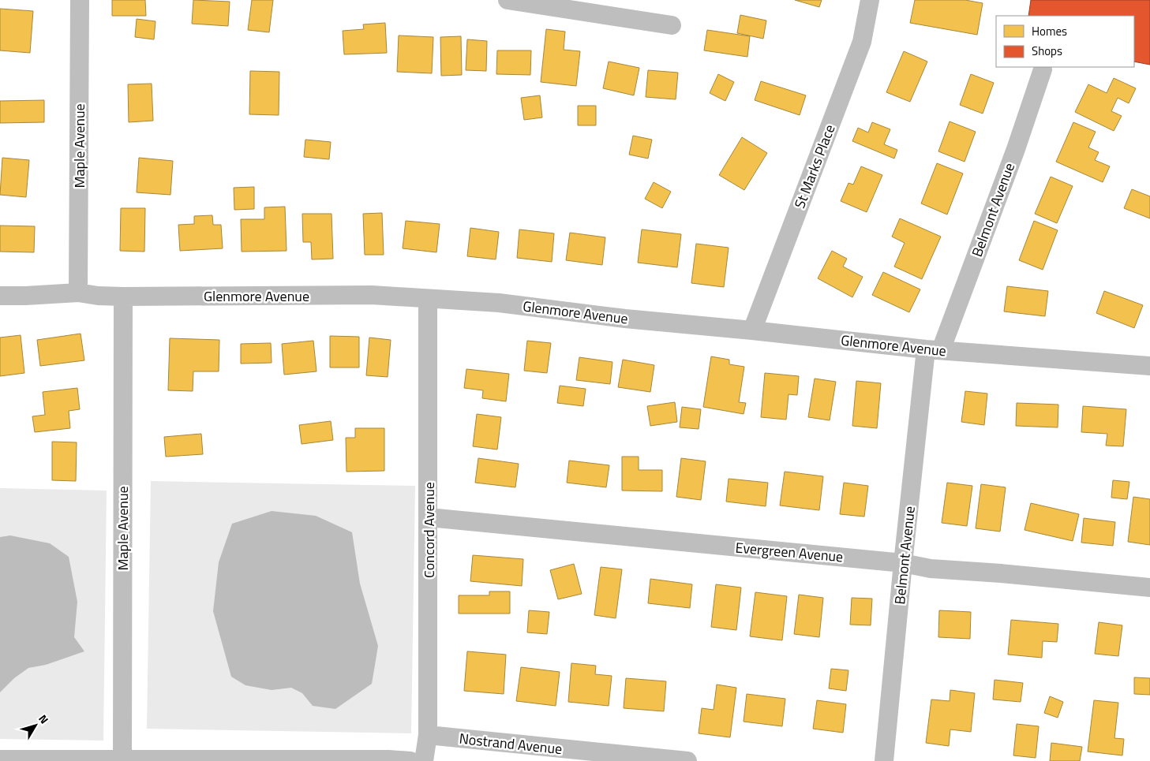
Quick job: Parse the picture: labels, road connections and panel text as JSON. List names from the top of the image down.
{
  "streets": {
    "street": [
      "Maple Avenue",
      "St Marks Place",
      "Belmont Avenue",
      "Glenmore Avenue",
      "Concord Avenue",
      "Evergreen Avenue",
      "Nostrand Avenue"
    ]
  },
  "crossings": [
    ["Maple Avenue", "Glenmore Avenue"],
    ["St Marks Place", "Glenmore Avenue"],
    ["Belmont Avenue", "Glenmore Avenue"],
    ["Belmont Avenue", "Evergreen Avenue"],
    ["Glenmore Avenue", "Concord Avenue"],
    ["Concord Avenue", "Evergreen Avenue"],
    ["Concord Avenue", "Nostrand Avenue"]
  ],
  "legend": ["Homes", "Shops"],
  "north": "top right"
}
